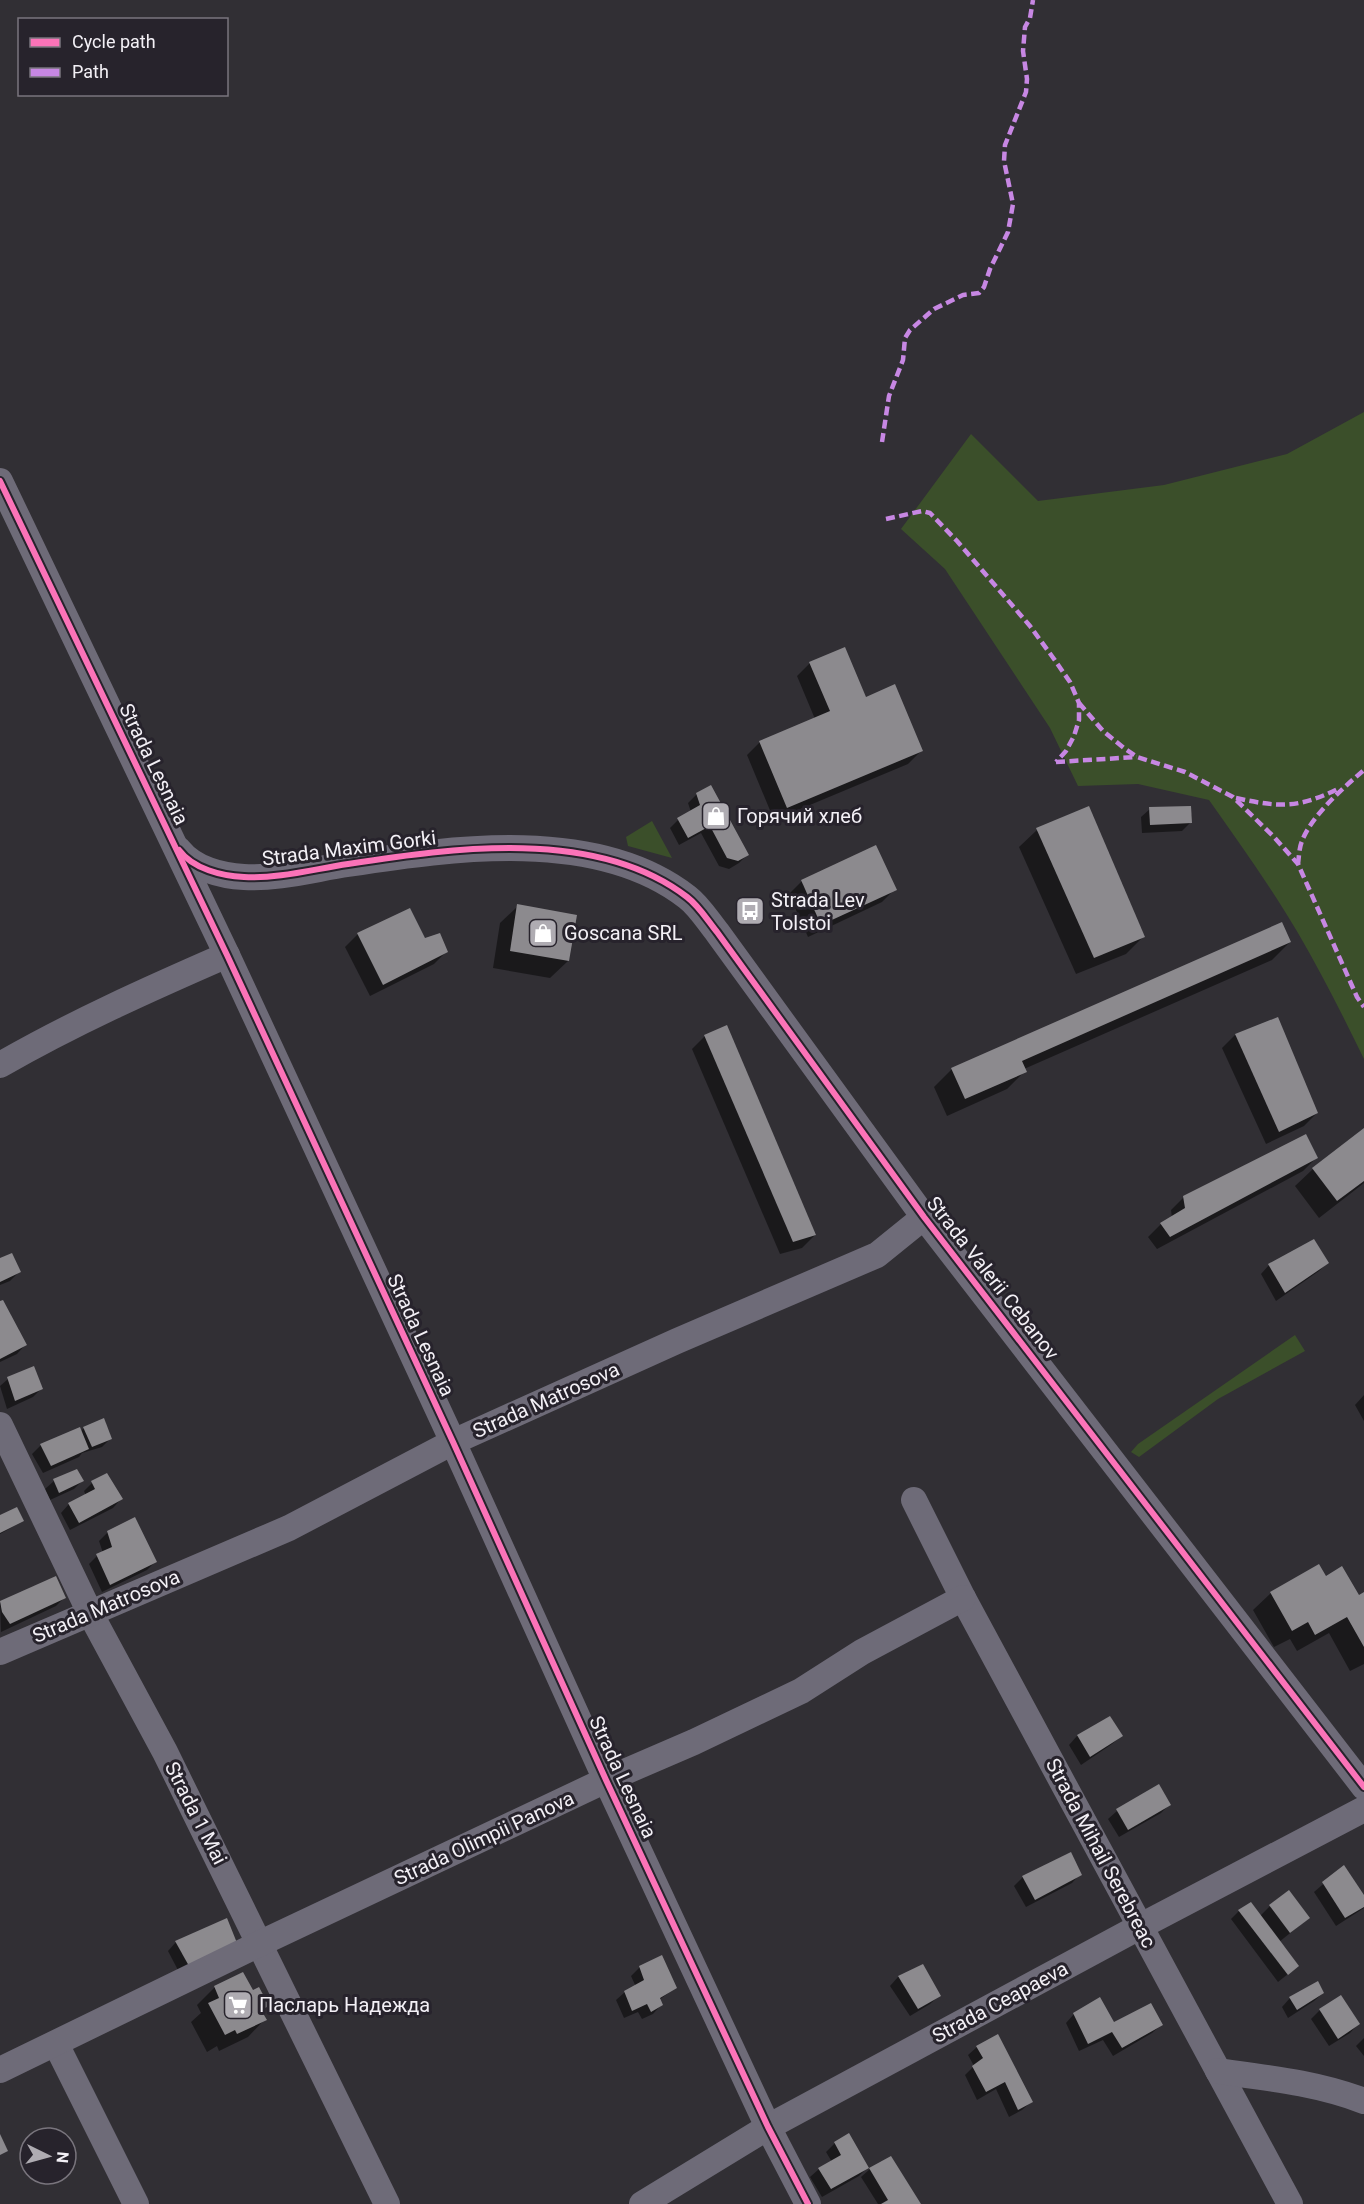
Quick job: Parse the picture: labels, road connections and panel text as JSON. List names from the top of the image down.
{
  "streets": {
    "street": [
      "Strada Lesnaia",
      "Strada Maxim Gorki",
      "Strada Valerii Cebanov",
      "Strada Matrosova",
      "Strada 1 Mai",
      "Strada Olimpii Panova",
      "Strada Mihail Serebreac",
      "Strada Ceapaeva"
    ]
  },
  "crossings": [
    ["Strada Lesnaia", "Strada Maxim Gorki"],
    ["Strada Lesnaia", "Strada Matrosova"],
    ["Strada Lesnaia", "Strada Olimpii Panova"],
    ["Strada Lesnaia", "Strada Ceapaeva"],
    ["Strada Maxim Gorki", "Strada Valerii Cebanov"],
    ["Strada Valerii Cebanov", "Strada Matrosova"],
    ["Strada Matrosova", "Strada 1 Mai"],
    ["Strada 1 Mai", "Strada Olimpii Panova"],
    ["Strada Olimpii Panova", "Strada Mihail Serebreac"],
    ["Strada Mihail Serebreac", "Strada Ceapaeva"]
  ],
  "places": {
    "shop": ["Горячий хлеб", "Goscana SRL"],
    "bus stop": ["Strada Lev Tolstoi"],
    "supermarket": ["Пасларь Надежда"]
  },
  "legend": ["Cycle path", "Path"],
  "north": "right"
}
